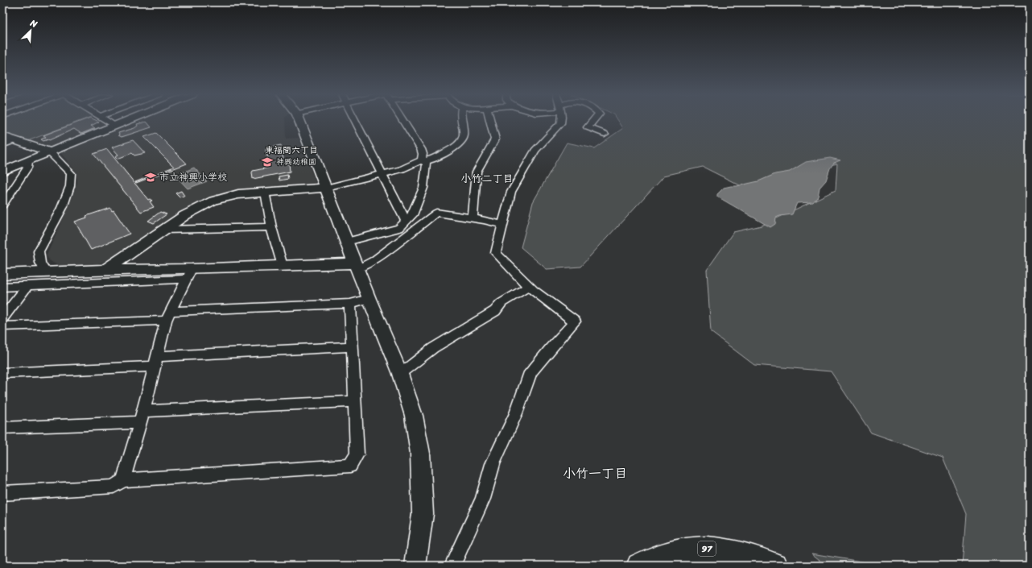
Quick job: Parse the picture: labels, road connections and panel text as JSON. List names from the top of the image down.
{
  "streets": {
    "main road": ["97"]
  },
  "districts": ["東福間六丁目", "小竹二丁目", "小竹一丁目"],
  "places": {
    "school or university": ["神興幼稚園", "市立神興小学校"]
  },
  "north": "top right"
}
